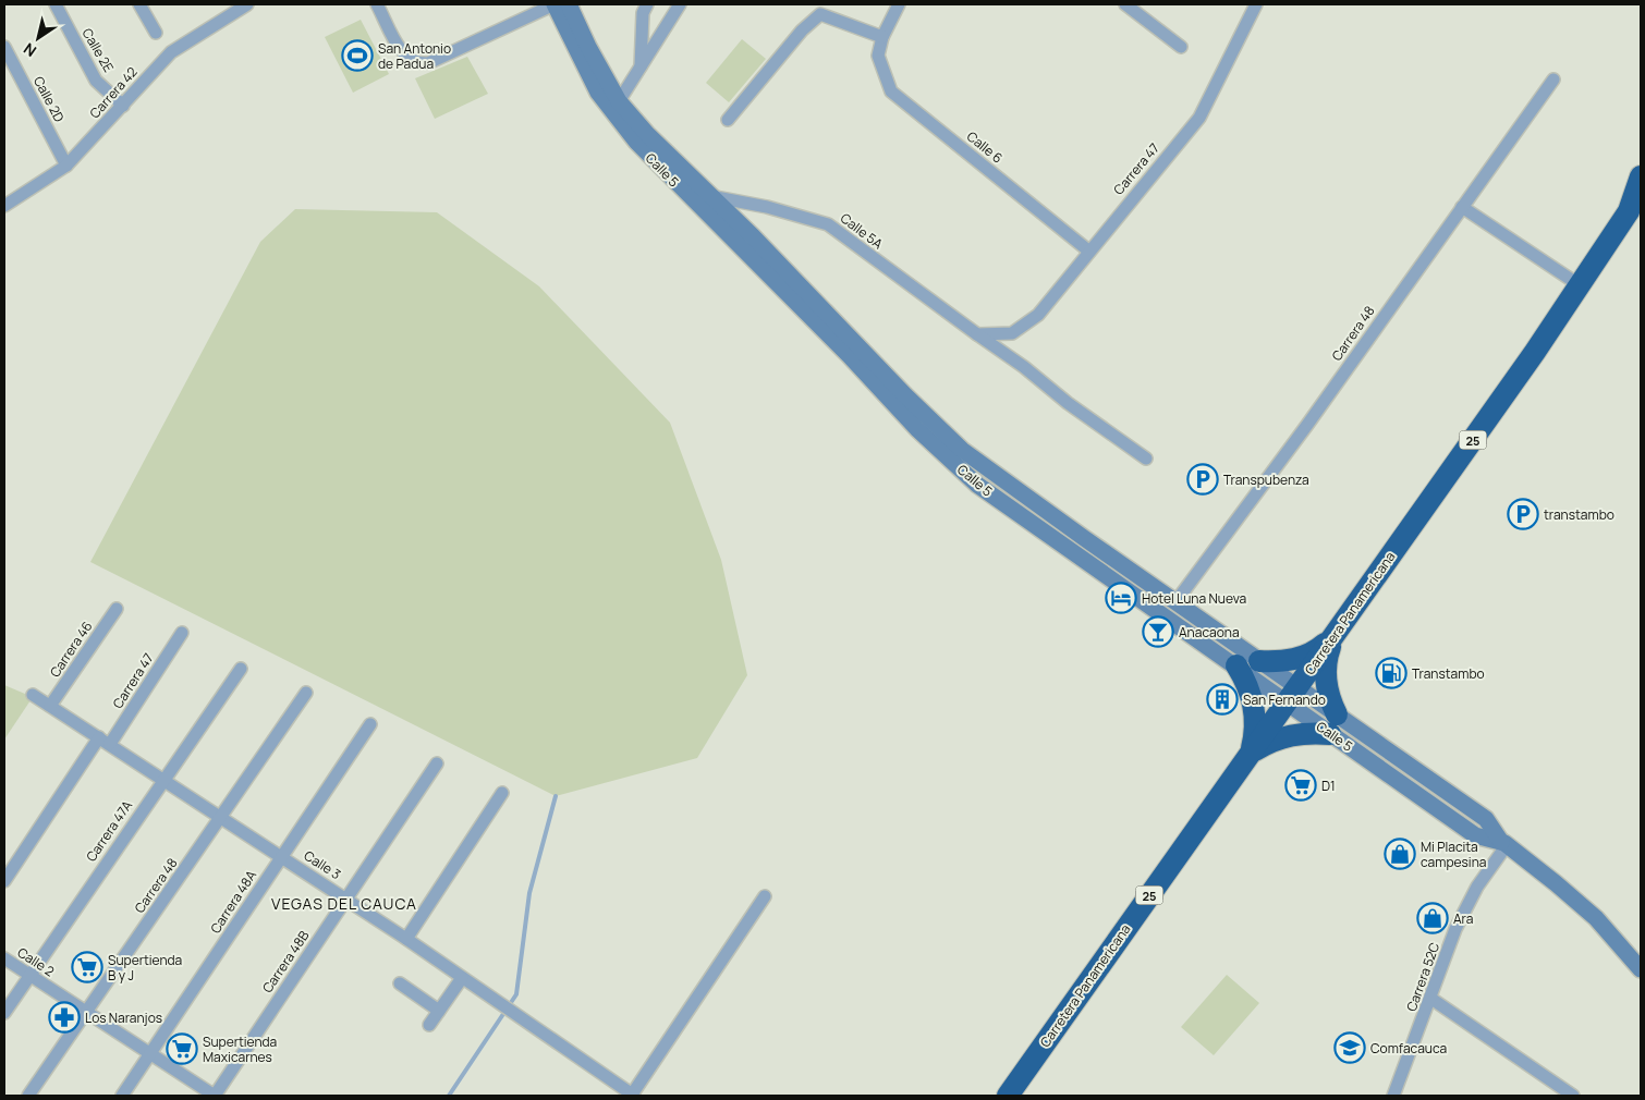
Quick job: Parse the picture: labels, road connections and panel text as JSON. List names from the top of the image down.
{
  "streets": {
    "highway": ["25", "Carretera Panamericana"],
    "main road": ["Calle 5"],
    "street": [
      "Calle 2E",
      "Carrera 42",
      "Calle 2D",
      "Calle 6",
      "Carrera 47",
      "Calle 5A",
      "Carrera 48",
      "Carrera 46",
      "Carrera 47A",
      "Calle 3",
      "Carrera 48A",
      "Calle 2",
      "Carrera 48B",
      "Carrera 52C"
    ]
  },
  "crossings": [
    ["Calle 2E", "Carrera 42"],
    ["Carrera 42", "Calle 2D"],
    ["Calle 6", "Carrera 47"],
    ["Carrera 47", "Calle 5A"],
    ["Carrera 47", "Calle 3"],
    ["Calle 5", "Calle 5A"],
    ["Calle 5", "Carrera 48"],
    ["Calle 5", "Carretera Panamericana"],
    ["Calle 5", "Carrera 52C"],
    ["Carrera 48", "Calle 3"],
    ["Carrera 48", "Calle 2"],
    ["Carrera 46", "Calle 3"],
    ["Carrera 47A", "Calle 3"],
    ["Carrera 47A", "Calle 2"],
    ["Calle 3", "Carrera 48A"],
    ["Calle 3", "Carrera 48B"],
    ["Carrera 48A", "Calle 2"],
    ["Calle 2", "Carrera 48B"]
  ],
  "districts": ["VEGAS DEL CAUCA"],
  "places": {
    "sports": ["San Antonio de Padua"],
    "parking": ["Transpubenza", "transtambo"],
    "hotel": ["Hotel Luna Nueva"],
    "bar": ["Anacaona"],
    "fuel station": ["Transtambo"],
    "building": ["San Fernando"],
    "supermarket": ["D1", "Supertienda B y J", "Supertienda Maxicarnes"],
    "shop": ["Mi Placita campesina", "Ara"],
    "pharmacy": ["Los Naranjos"],
    "school or university": ["Comfacauca"]
  },
  "north": "bottom left"
}
